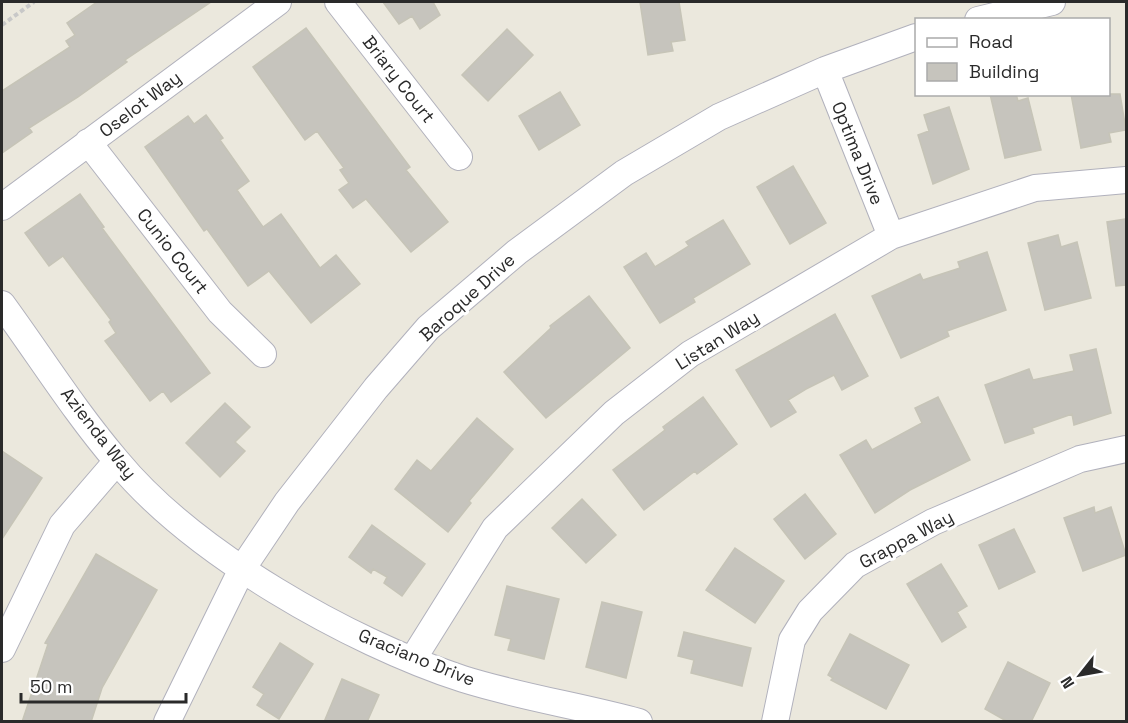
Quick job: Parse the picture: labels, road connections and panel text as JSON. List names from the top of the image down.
{
  "streets": {
    "street": [
      "Briary Court",
      "Oselot Way",
      "Optima Drive",
      "Cunio Court",
      "Baroque Drive",
      "Listan Way",
      "Azienda Way",
      "Grappa Way",
      "Graciano Drive"
    ]
  },
  "crossings": [
    ["Oselot Way", "Cunio Court"],
    ["Optima Drive", "Baroque Drive"],
    ["Optima Drive", "Listan Way"],
    ["Baroque Drive", "Azienda Way"],
    ["Baroque Drive", "Graciano Drive"],
    ["Listan Way", "Graciano Drive"],
    ["Azienda Way", "Graciano Drive"]
  ],
  "legend": ["Road", "Building"],
  "scale_bar": "50 m",
  "north": "bottom left"
}
